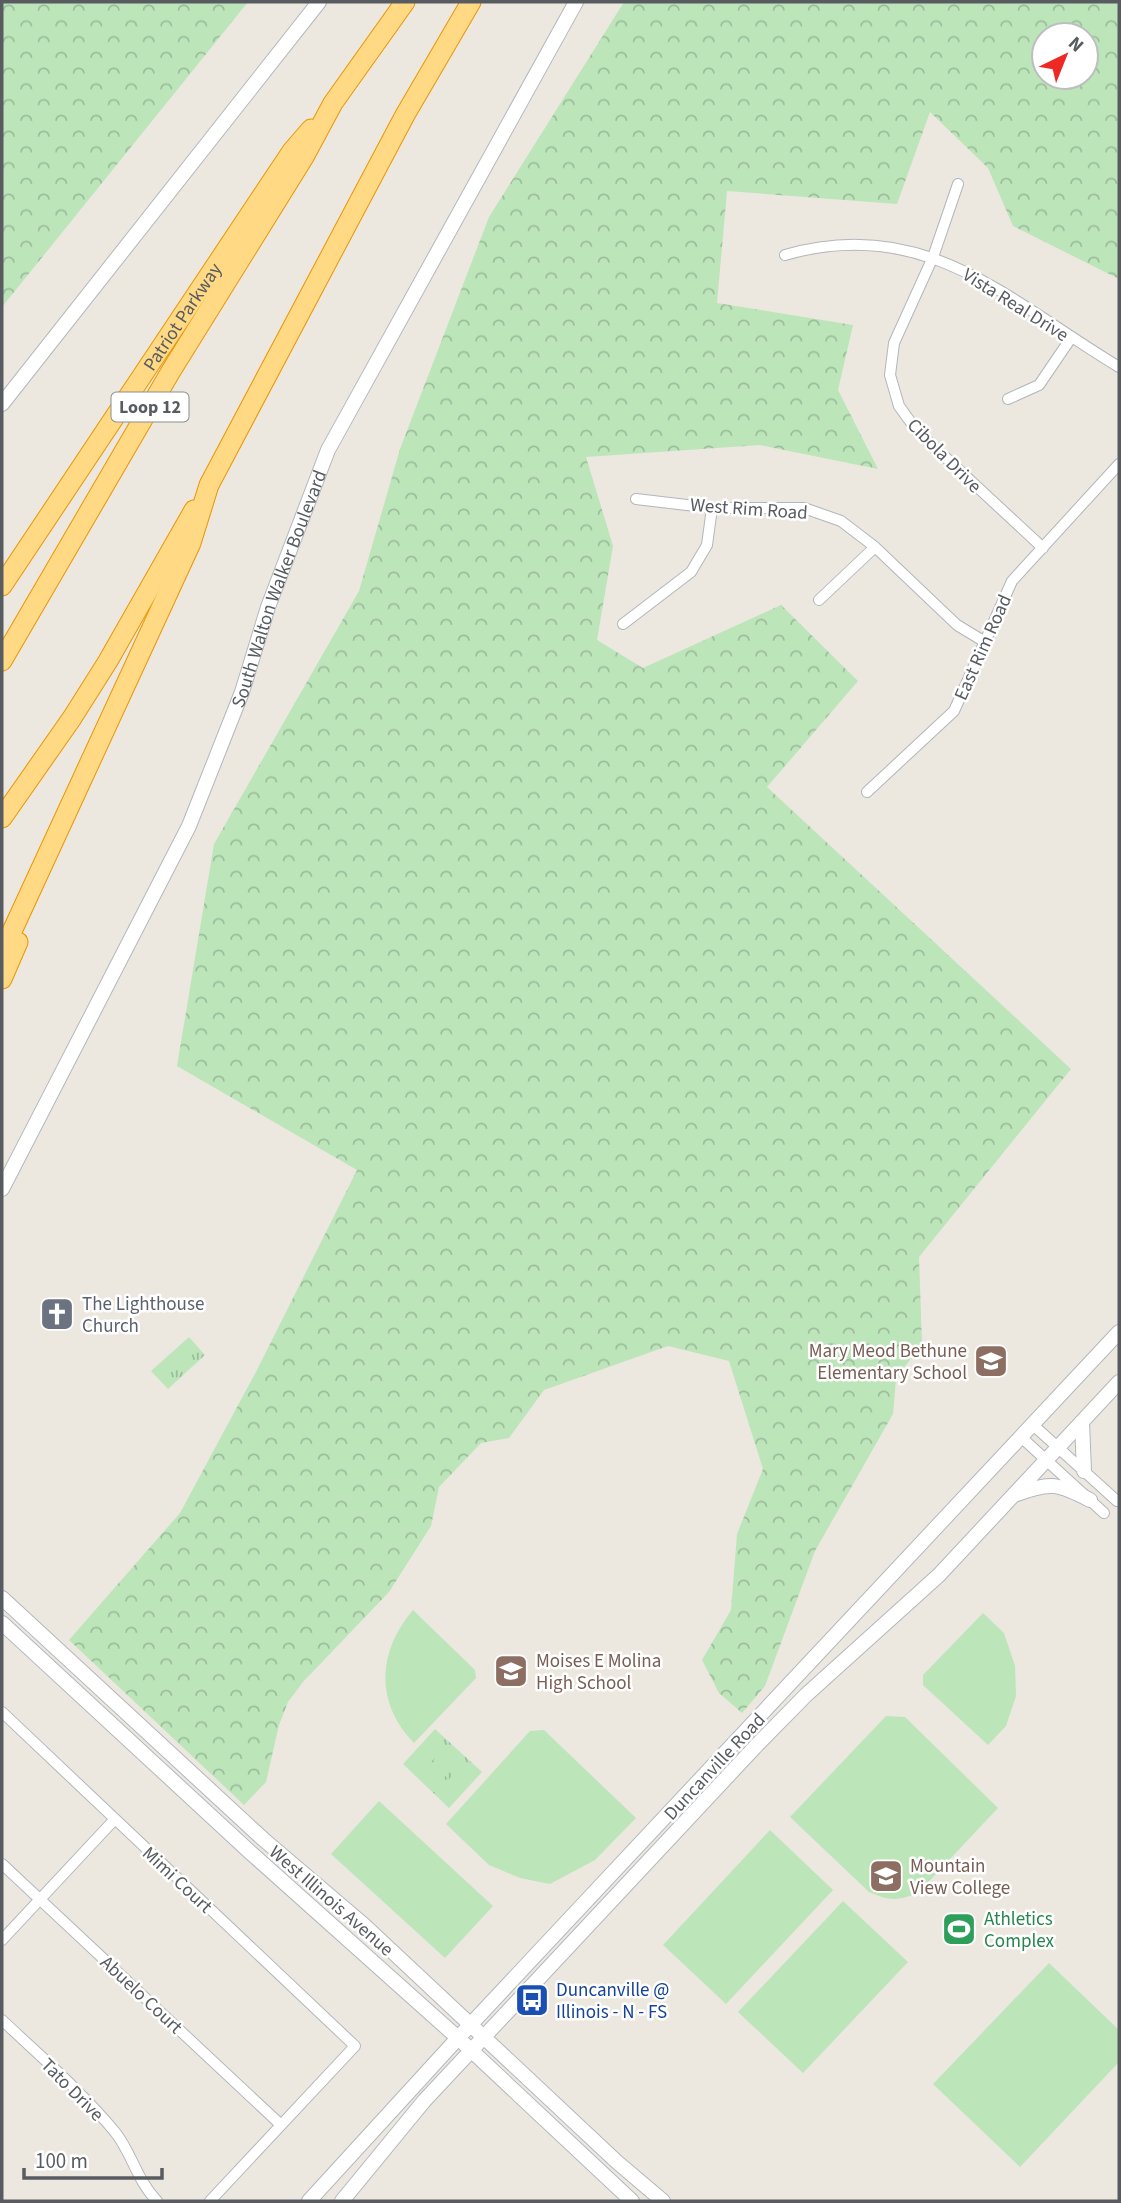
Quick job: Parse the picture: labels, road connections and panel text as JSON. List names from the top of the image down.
{
  "streets": {
    "highway": ["Patriot Parkway", "Loop 12"],
    "main road": ["South Walton Walker Boulevard", "Duncanville Road", "West Illinois Avenue"],
    "street": [
      "Vista Real Drive",
      "Cibola Drive",
      "West Rim Road",
      "East Rim Road",
      "Mimi Court",
      "Abuelo Court",
      "Tato Drive"
    ]
  },
  "crossings": [
    ["Vista Real Drive", "Cibola Drive"],
    ["Patriot Parkway", "Loop 12"],
    ["Cibola Drive", "East Rim Road"],
    ["West Rim Road", "East Rim Road"],
    ["Duncanville Road", "West Illinois Avenue"],
    ["Mimi Court", "Abuelo Court"]
  ],
  "places": {
    "church": ["The Lighthouse Church"],
    "school or university": ["Mary Meod Bethune Elementary School", "Moises E Molina High School", "Mountain View College"],
    "sports": ["Athletics Complex"],
    "bus stop": ["Duncanville @ Illinois - N - FS"]
  },
  "scale_bar": "100 m",
  "north": "top right"
}
